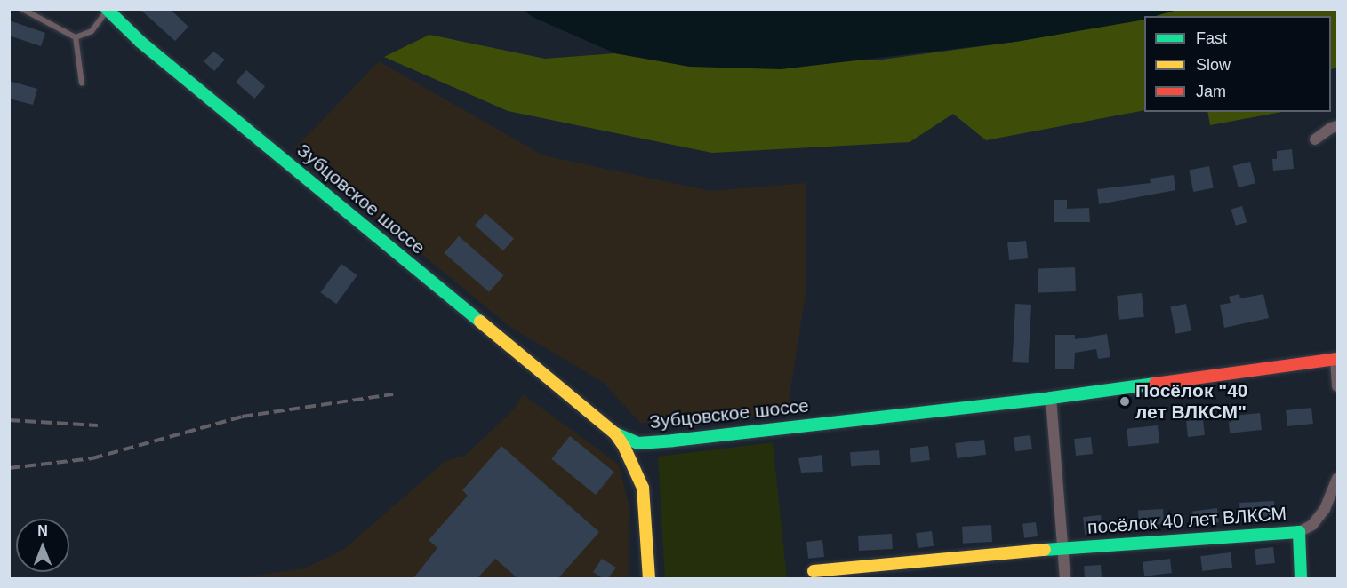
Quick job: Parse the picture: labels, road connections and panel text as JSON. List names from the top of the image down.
{
  "streets": {
    "street": ["Зубцовское шоссе", "посёлок 40 лет ВЛКСМ"]
  },
  "crossings": [
    ["Зубцовское шоссе", "посёлок 40 лет ВЛКСМ"]
  ],
  "places": ["Посёлок \"40 лет ВЛКСМ\""],
  "legend": ["Fast", "Slow", "Jam"],
  "north": "top"
}
